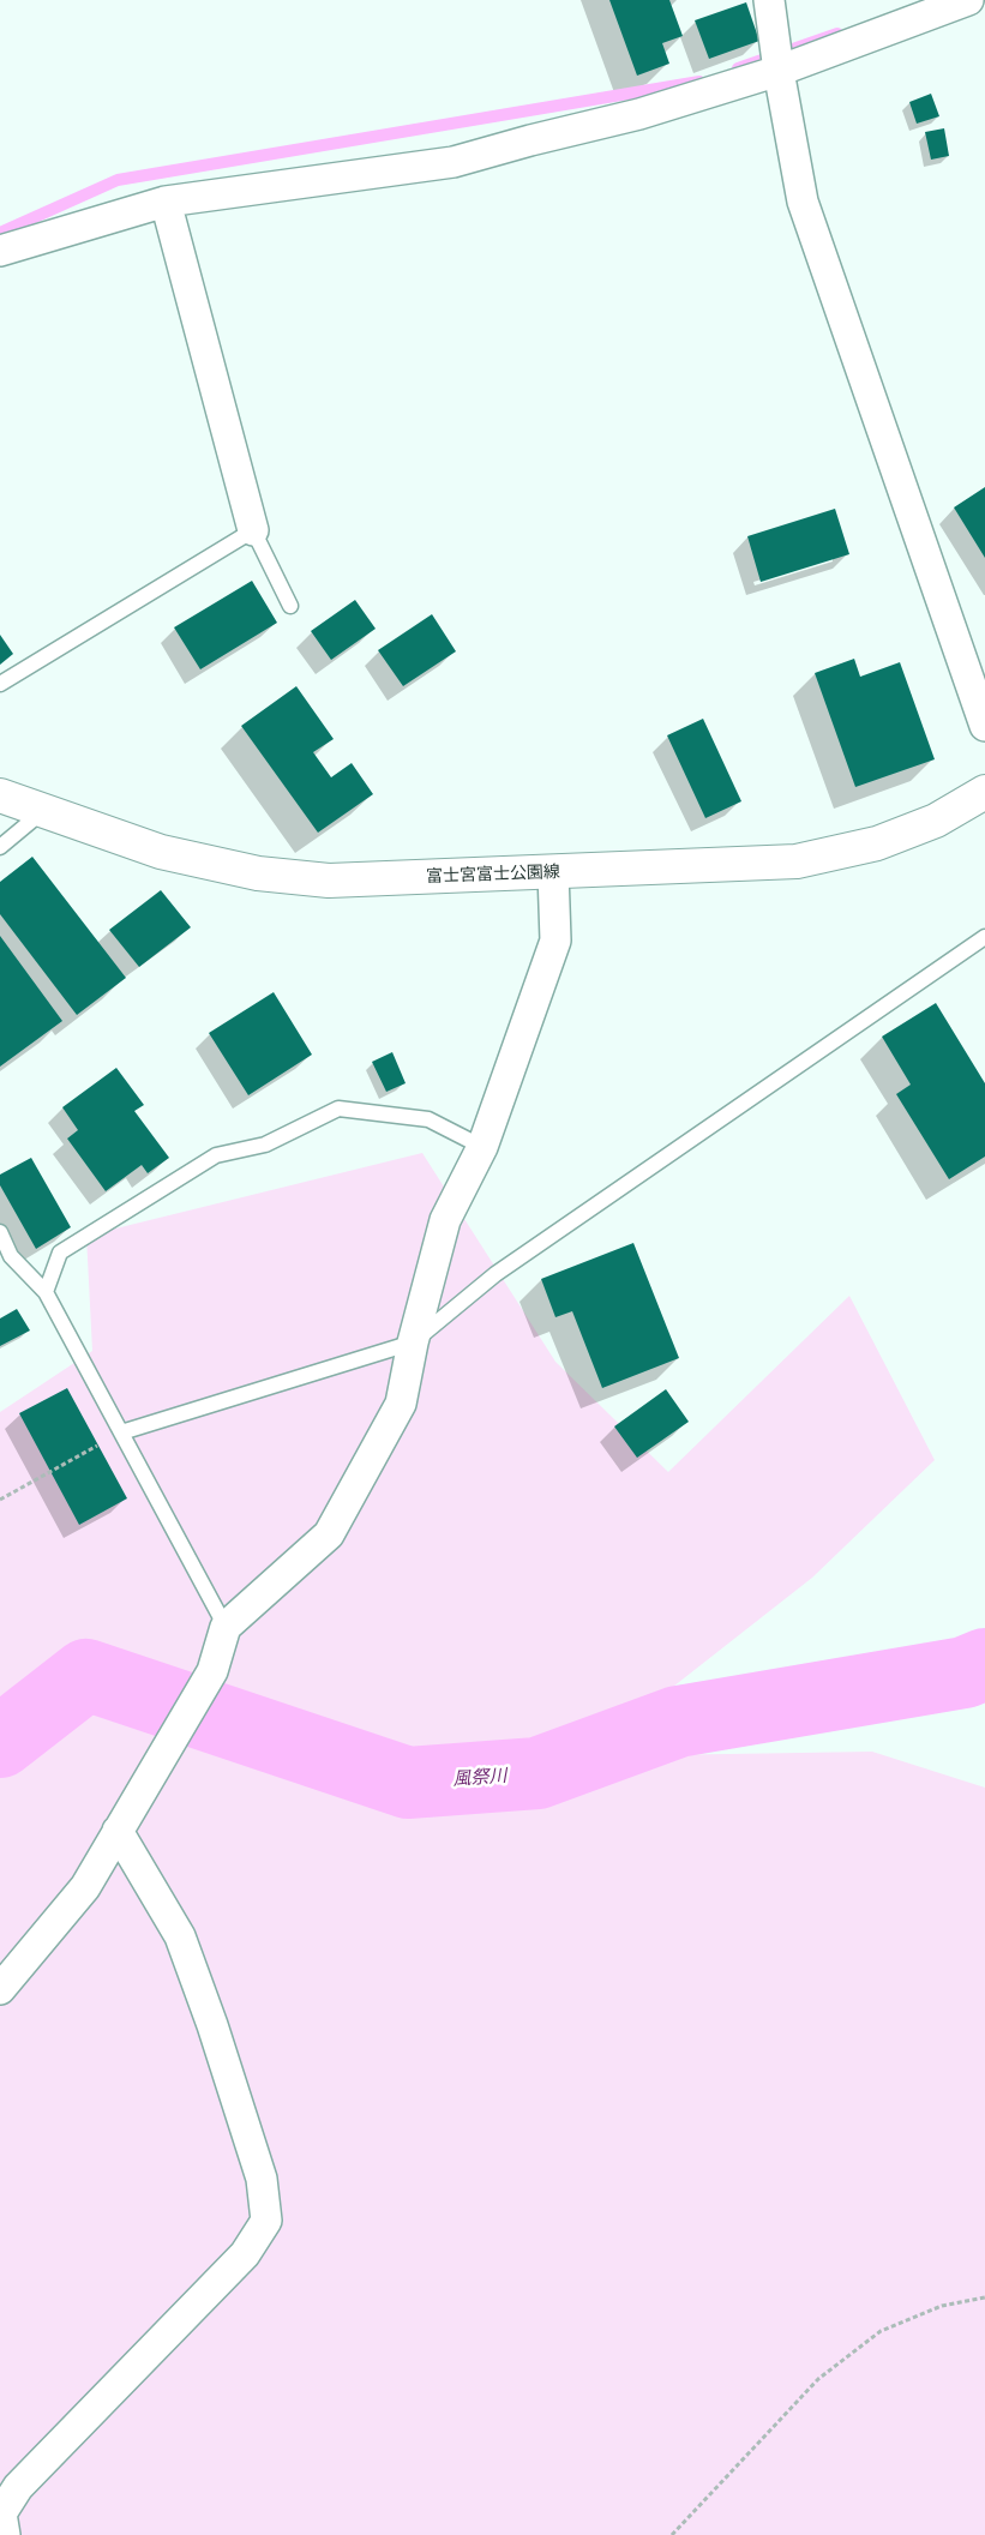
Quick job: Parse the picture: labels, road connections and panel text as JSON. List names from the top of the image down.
{
  "streets": {
    "main road": ["富士宮富士公園線"]
  },
  "water": ["風祭川"]
}
